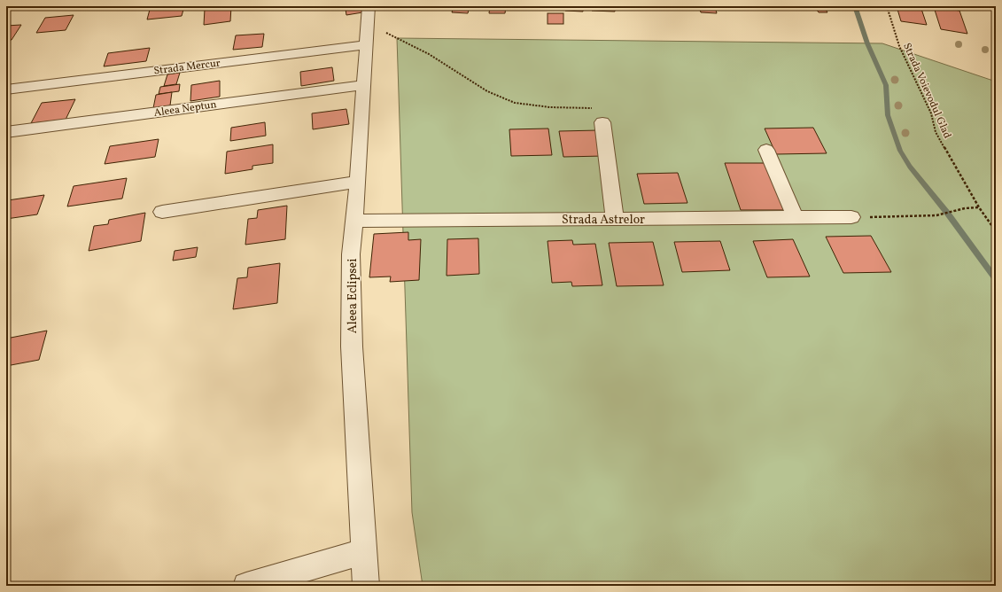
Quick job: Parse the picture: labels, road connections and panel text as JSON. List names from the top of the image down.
{
  "streets": {
    "street": [
      "Strada Mercur",
      "Aleea Neptun",
      "Strada Astrelor",
      "Aleea Eclipsei"
    ],
    "path": ["Strada Voievodul Glad"]
  },
  "crossings": [
    ["Strada Mercur", "Aleea Eclipsei"],
    ["Aleea Neptun", "Aleea Eclipsei"],
    ["Strada Astrelor", "Aleea Eclipsei"]
  ]
}
